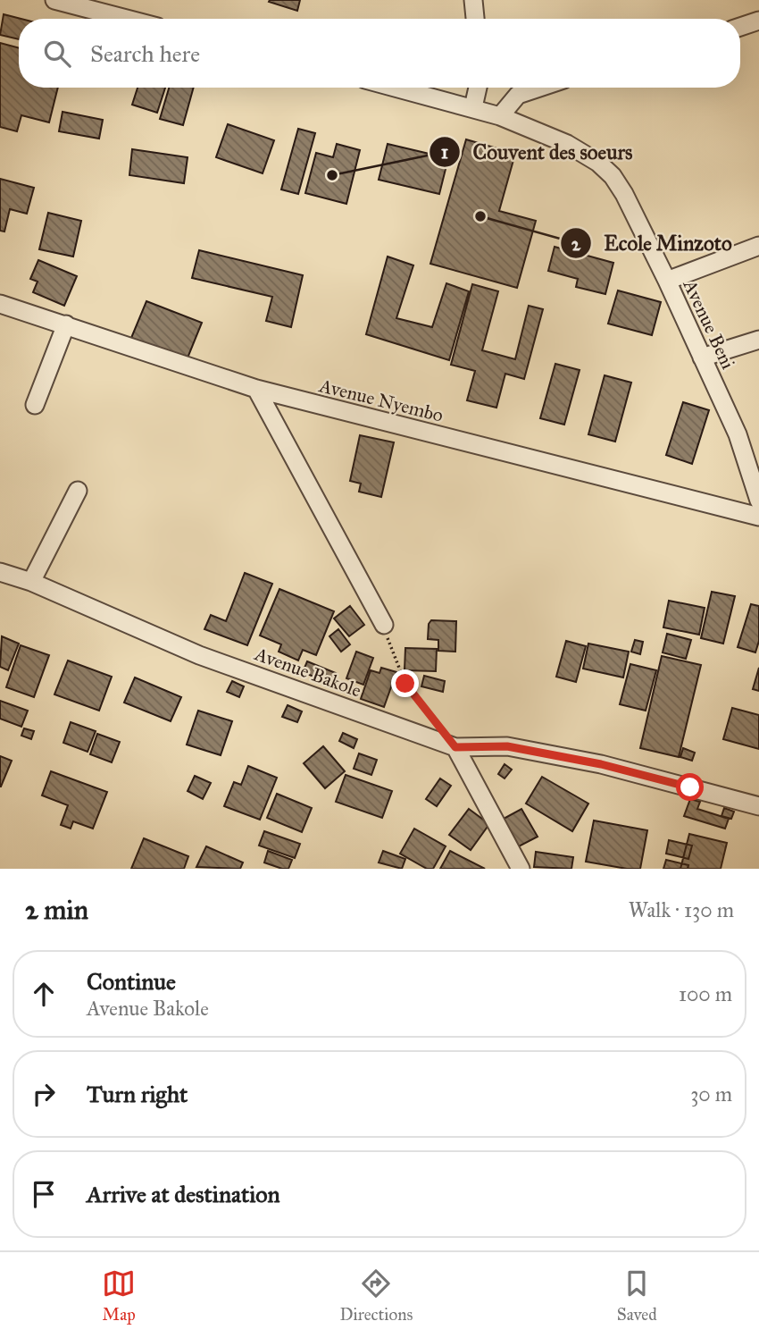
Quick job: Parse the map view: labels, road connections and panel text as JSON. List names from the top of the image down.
{
  "streets": {
    "street": ["Avenue Beni", "Avenue Nyembo", "Avenue Bakole"]
  },
  "places": ["Couvent des soeurs", "Ecole Minzoto"],
  "page": {
    "search": "Search here",
    "heading": ["2 min", "Walk · 130 m"],
    "list": [
      ["Continue", "Avenue Bakole", "100 m"],
      ["Turn right", "30 m"],
      "Arrive at destination"
    ],
    "nav": ["Map", "Directions", "Saved"]
  }
}
